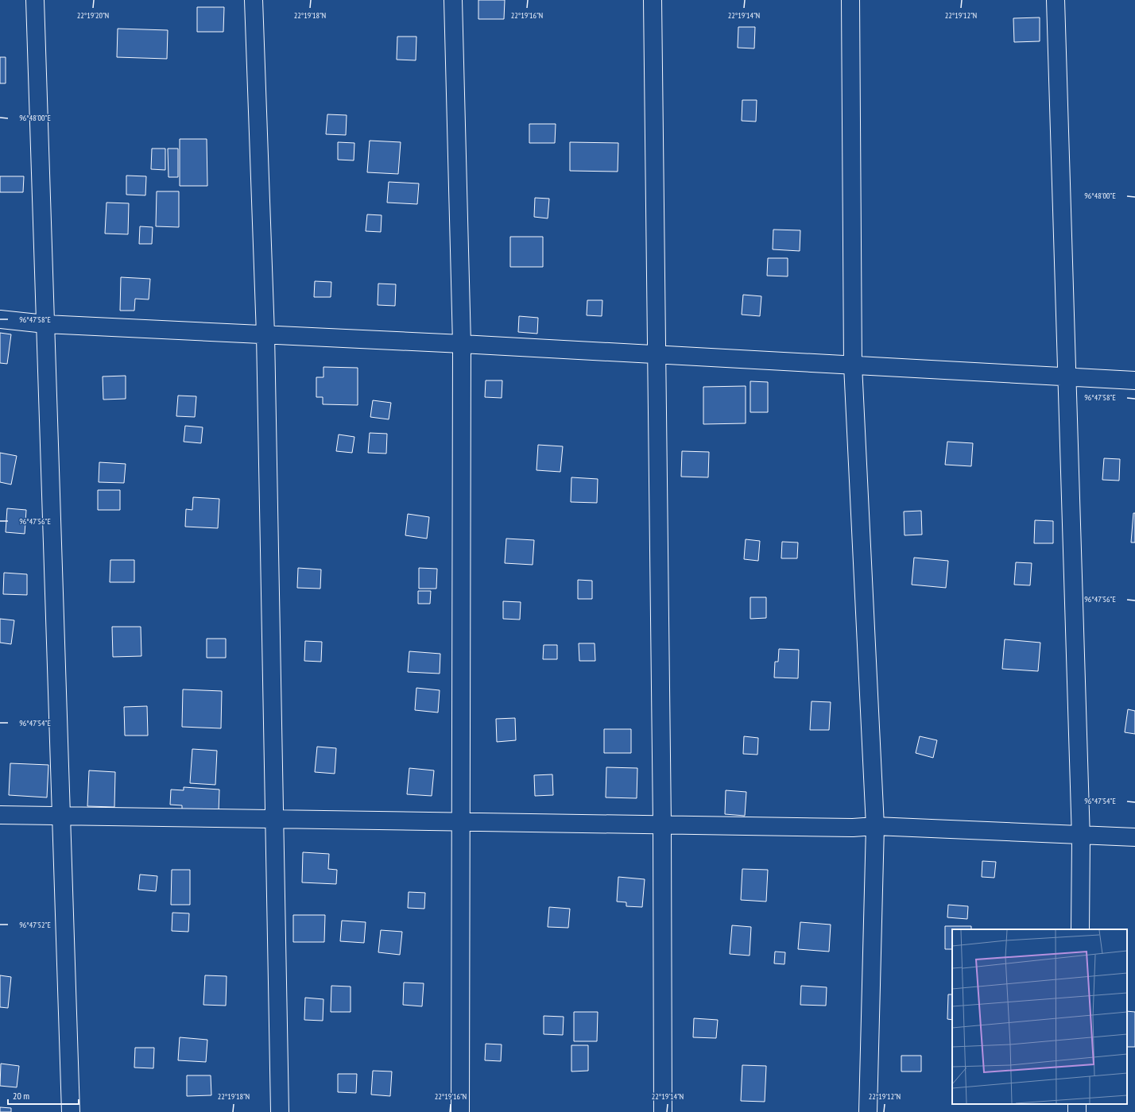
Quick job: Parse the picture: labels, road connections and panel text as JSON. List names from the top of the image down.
{
  "scale_bar": "20 m",
  "coordinates": [
    "22°19'20\"N",
    "22°19'18\"N",
    "22°19'16\"N",
    "22°19'14\"N",
    "22°19'12\"N",
    "96°48'00\"E",
    "96°47'58\"E",
    "96°47'56\"E",
    "96°47'54\"E",
    "96°47'52\"E"
  ]
}
